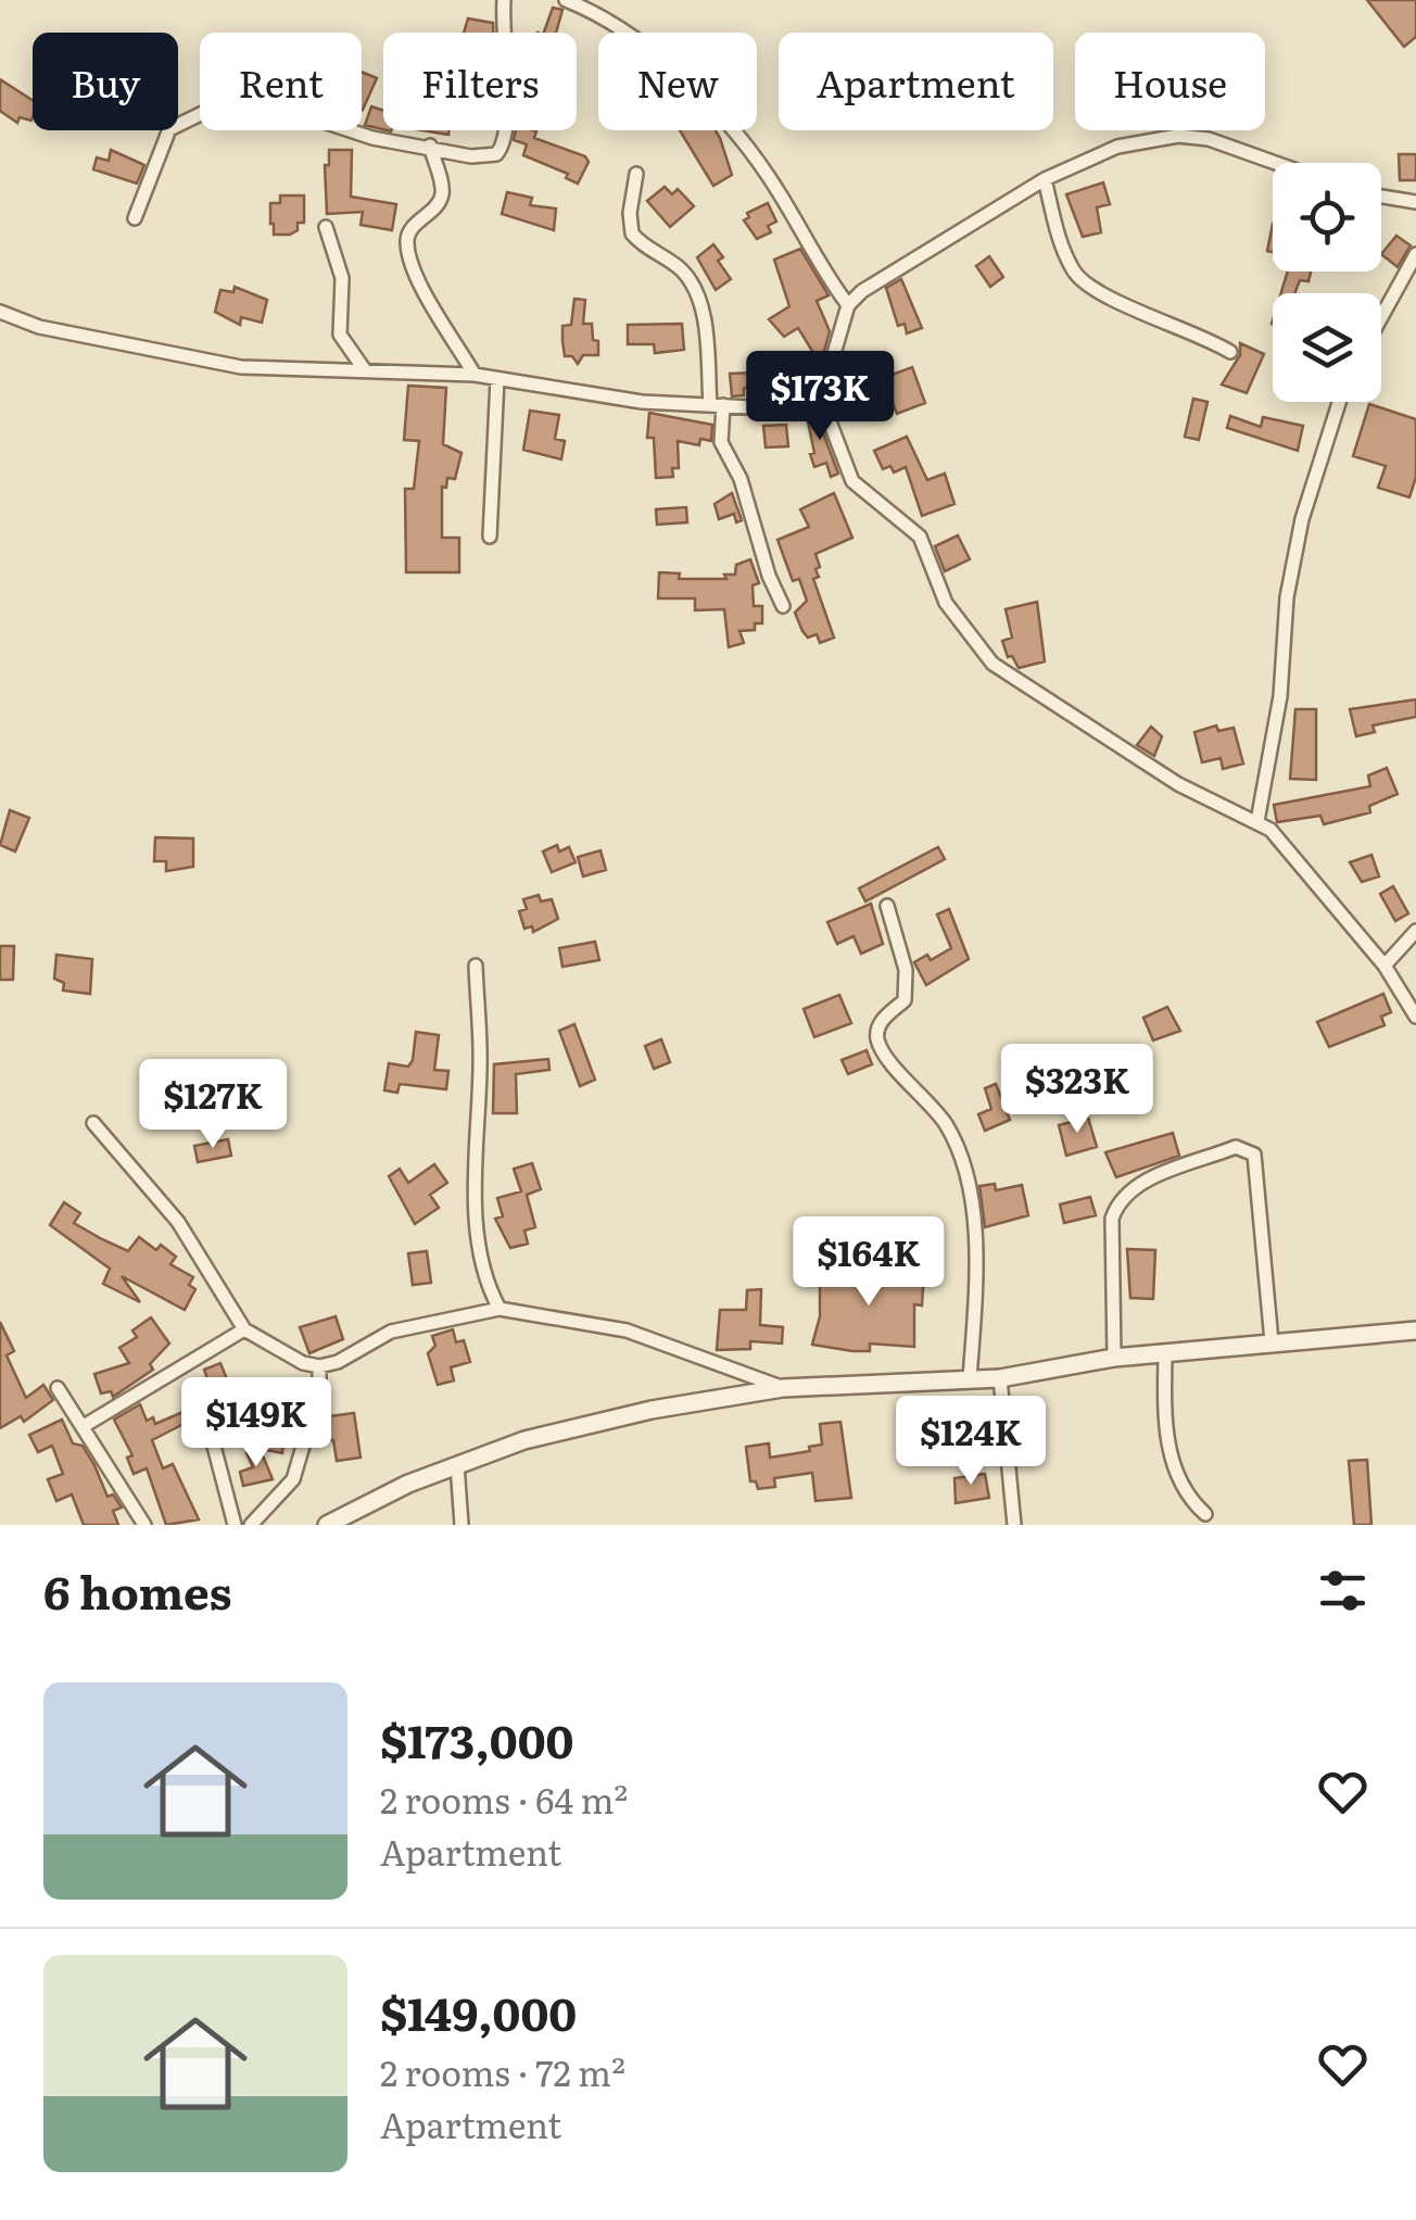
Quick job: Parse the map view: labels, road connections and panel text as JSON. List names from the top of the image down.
{
  "page": {
    "chip": [
      "Buy",
      "Rent",
      "Filters",
      "New",
      "Apartment",
      "House"
    ],
    "price": [
      "$173K",
      "$323K",
      "$127K",
      "$164K",
      "$149K",
      "$124K"
    ],
    "heading": "6 homes",
    "list": [
      {
        "name": "$173,000",
        "note": "2 rooms · 64 m² · Apartment"
      },
      {
        "name": "$149,000",
        "note": "2 rooms · 72 m² · Apartment"
      }
    ]
  }
}
